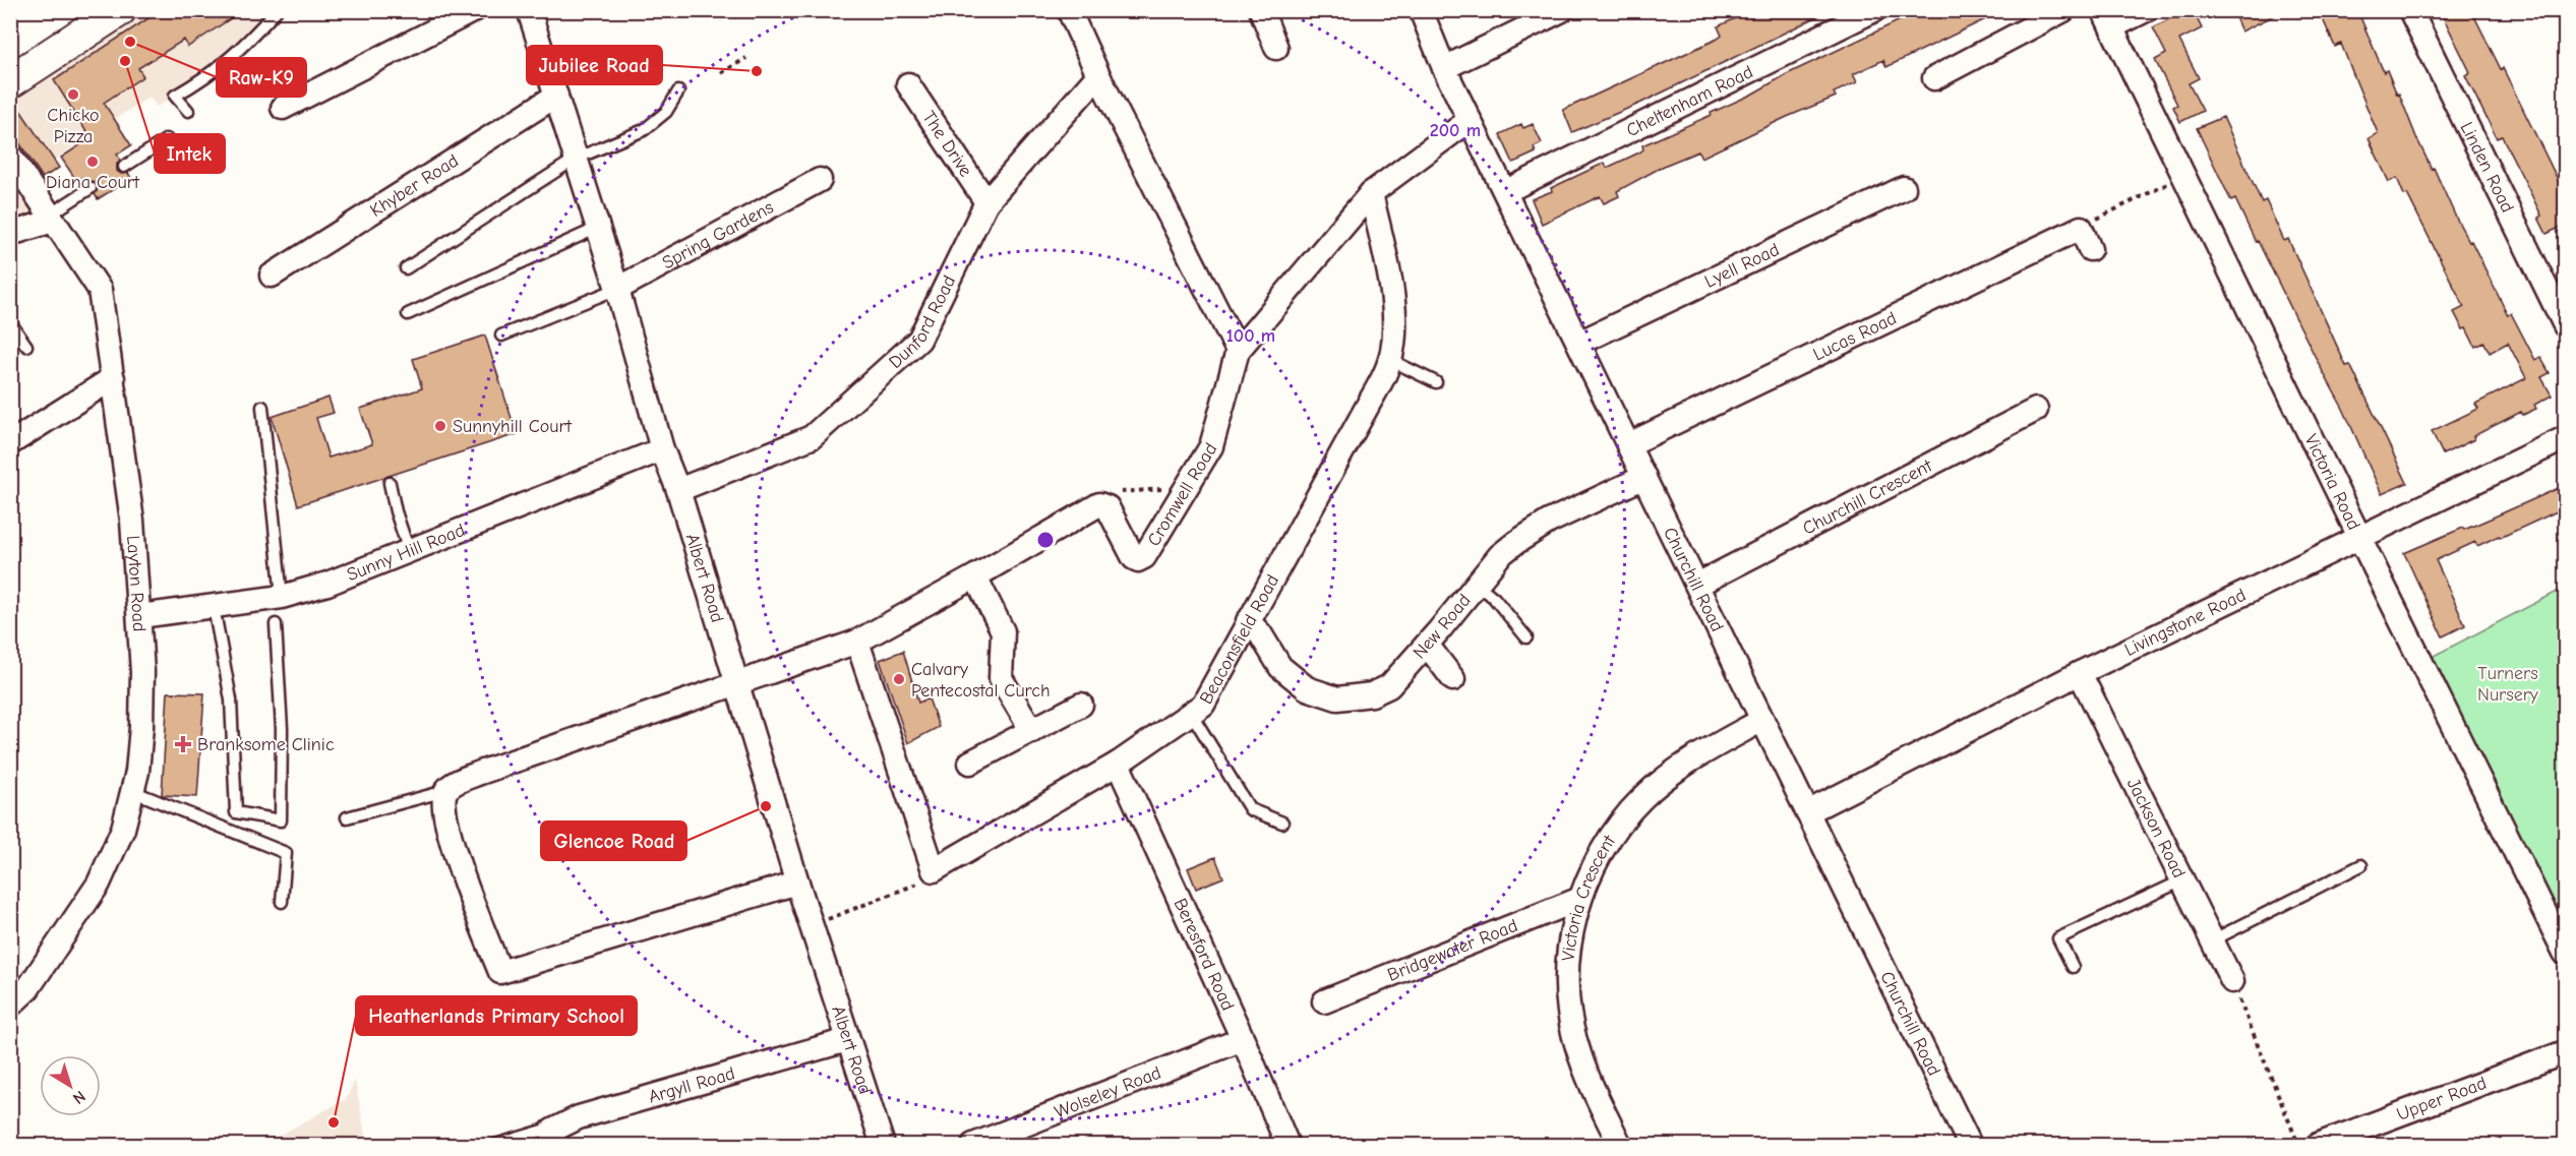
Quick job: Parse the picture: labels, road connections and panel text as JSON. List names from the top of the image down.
{
  "streets": {
    "street": [
      "Cheltenham Road",
      "The Drive",
      "Linden Road",
      "Khyber Road",
      "Spring Gardens",
      "Lyell Road",
      "Dunford Road",
      "Lucas Road",
      "Victoria Road",
      "Cromwell Road",
      "Churchill Crescent",
      "Sunny Hill Road",
      "Albert Road",
      "Churchill Road",
      "Layton Road",
      "Livingstone Road",
      "New Road",
      "Beaconsfield Road",
      "Jackson Road",
      "Victoria Crescent",
      "Bridgewater Road",
      "Beresford Road",
      "Argyll Road",
      "Wolseley Road",
      "Upper Road"
    ]
  },
  "crossings": [
    ["Cheltenham Road", "Churchill Road"],
    ["The Drive", "Dunford Road"],
    ["Khyber Road", "Albert Road"],
    ["Spring Gardens", "Albert Road"],
    ["Lyell Road", "Churchill Road"],
    ["Dunford Road", "Albert Road"],
    ["Lucas Road", "Churchill Road"],
    ["Victoria Road", "Livingstone Road"],
    ["Cromwell Road", "Churchill Road"],
    ["Cromwell Road", "Beaconsfield Road"],
    ["Churchill Crescent", "Churchill Road"],
    ["Sunny Hill Road", "Albert Road"],
    ["Sunny Hill Road", "Layton Road"],
    ["Albert Road", "Argyll Road"],
    ["Churchill Road", "Livingstone Road"],
    ["Churchill Road", "New Road"],
    ["Churchill Road", "Victoria Crescent"],
    ["Livingstone Road", "Jackson Road"],
    ["New Road", "Beaconsfield Road"],
    ["Beaconsfield Road", "Beresford Road"],
    ["Victoria Crescent", "Bridgewater Road"],
    ["Beresford Road", "Wolseley Road"]
  ],
  "parks": ["Turners Nursery"],
  "places": {
    "other": [
      "Raw-K9",
      "Intek",
      "Jubilee Road",
      "Chicko Pizza",
      "Diana Court",
      "Sunnyhill Court",
      "Calvary Pentecostal Curch",
      "Glencoe Road",
      "Heatherlands Primary School"
    ],
    "health": ["Branksome Clinic"]
  },
  "north": "bottom right",
  "rings": ["200 m", "100 m"]
}
